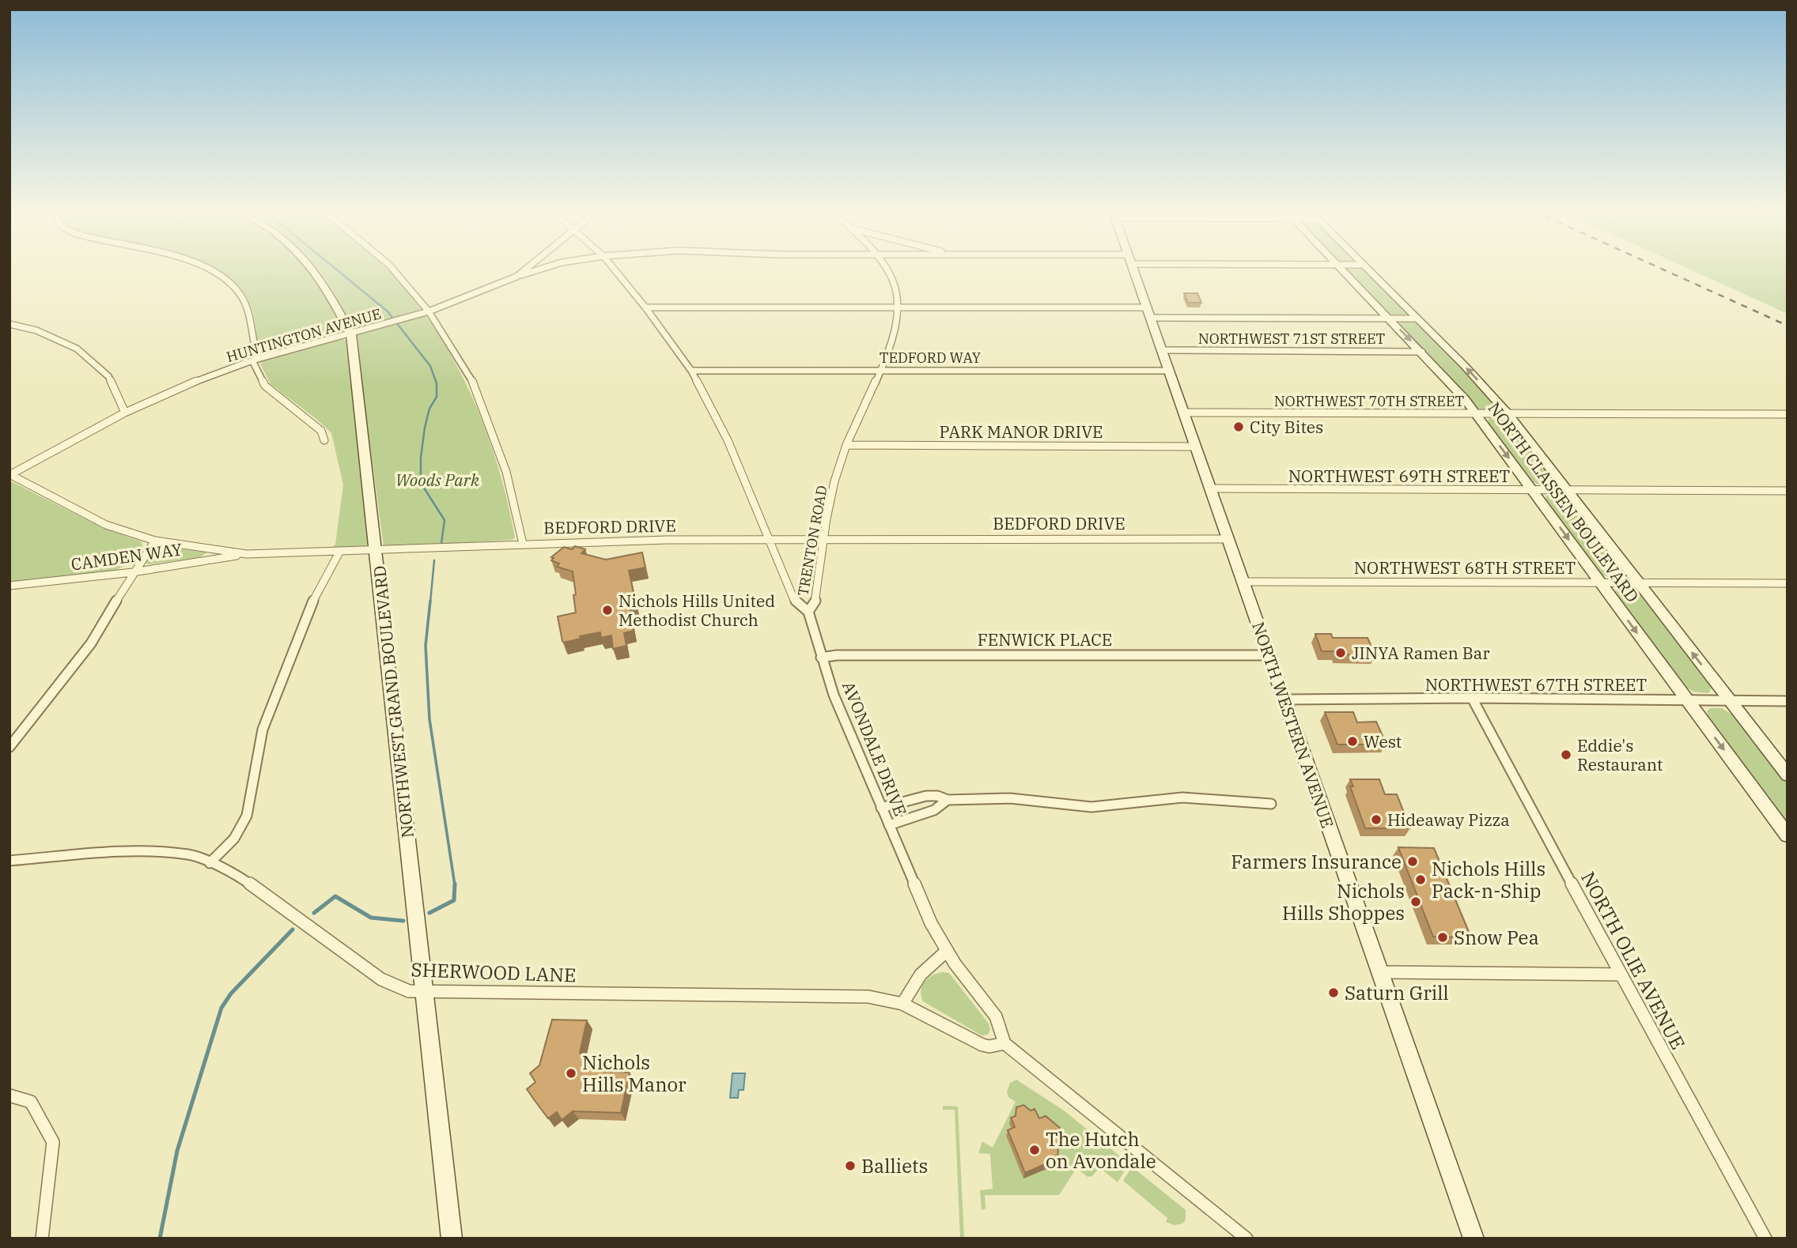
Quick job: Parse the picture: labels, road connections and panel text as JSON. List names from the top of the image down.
{
  "streets": {
    "street": [
      "HUNTINGTON AVENUE",
      "NORTHWEST 71ST STREET",
      "TEDFORD WAY",
      "NORTHWEST 70TH STREET",
      "PARK MANOR DRIVE",
      "NORTHWEST 69TH STREET",
      "NORTH CLASSEN BOULEVARD",
      "BEDFORD DRIVE",
      "TRENTON ROAD",
      "CAMDEN WAY",
      "NORTHWEST 68TH STREET",
      "FENWICK PLACE",
      "NORTHWEST 67TH STREET",
      "NORTHWEST GRAND BOULEVARD",
      "NORTH WESTERN AVENUE",
      "AVONDALE DRIVE",
      "NORTH OLIE AVENUE",
      "SHERWOOD LANE"
    ]
  },
  "crossings": [
    ["HUNTINGTON AVENUE", "BEDFORD DRIVE"],
    ["HUNTINGTON AVENUE", "NORTHWEST GRAND BOULEVARD"],
    ["NORTHWEST 71ST STREET", "NORTH CLASSEN BOULEVARD"],
    ["NORTHWEST 71ST STREET", "NORTH WESTERN AVENUE"],
    ["TEDFORD WAY", "TRENTON ROAD"],
    ["TEDFORD WAY", "NORTH WESTERN AVENUE"],
    ["TEDFORD WAY", "AVONDALE DRIVE"],
    ["NORTHWEST 70TH STREET", "NORTH CLASSEN BOULEVARD"],
    ["NORTHWEST 70TH STREET", "NORTH WESTERN AVENUE"],
    ["PARK MANOR DRIVE", "TRENTON ROAD"],
    ["PARK MANOR DRIVE", "NORTH WESTERN AVENUE"],
    ["NORTHWEST 69TH STREET", "NORTH CLASSEN BOULEVARD"],
    ["NORTHWEST 69TH STREET", "NORTH WESTERN AVENUE"],
    ["NORTH CLASSEN BOULEVARD", "NORTHWEST 68TH STREET"],
    ["NORTH CLASSEN BOULEVARD", "NORTHWEST 67TH STREET"],
    ["BEDFORD DRIVE", "TRENTON ROAD"],
    ["BEDFORD DRIVE", "CAMDEN WAY"],
    ["BEDFORD DRIVE", "NORTHWEST GRAND BOULEVARD"],
    ["BEDFORD DRIVE", "NORTH WESTERN AVENUE"],
    ["BEDFORD DRIVE", "AVONDALE DRIVE"],
    ["TRENTON ROAD", "AVONDALE DRIVE"],
    ["NORTHWEST 68TH STREET", "NORTH WESTERN AVENUE"],
    ["FENWICK PLACE", "NORTH WESTERN AVENUE"],
    ["FENWICK PLACE", "AVONDALE DRIVE"],
    ["NORTHWEST 67TH STREET", "NORTH WESTERN AVENUE"],
    ["NORTHWEST 67TH STREET", "NORTH OLIE AVENUE"],
    ["NORTHWEST GRAND BOULEVARD", "SHERWOOD LANE"],
    ["AVONDALE DRIVE", "SHERWOOD LANE"]
  ],
  "parks": ["Woods Park"],
  "places": [
    "City Bites",
    "Nichols Hills United Methodist Church",
    "JINYA Ramen Bar",
    "West",
    "Eddie's Restaurant",
    "Hideaway Pizza",
    "Farmers Insurance",
    "Nichols Hills Pack-n-Ship",
    "Nichols Hills Shoppes",
    "Snow Pea",
    "Saturn Grill",
    "Nichols Hills Manor",
    "The Hutch on Avondale",
    "Balliets"
  ]
}
